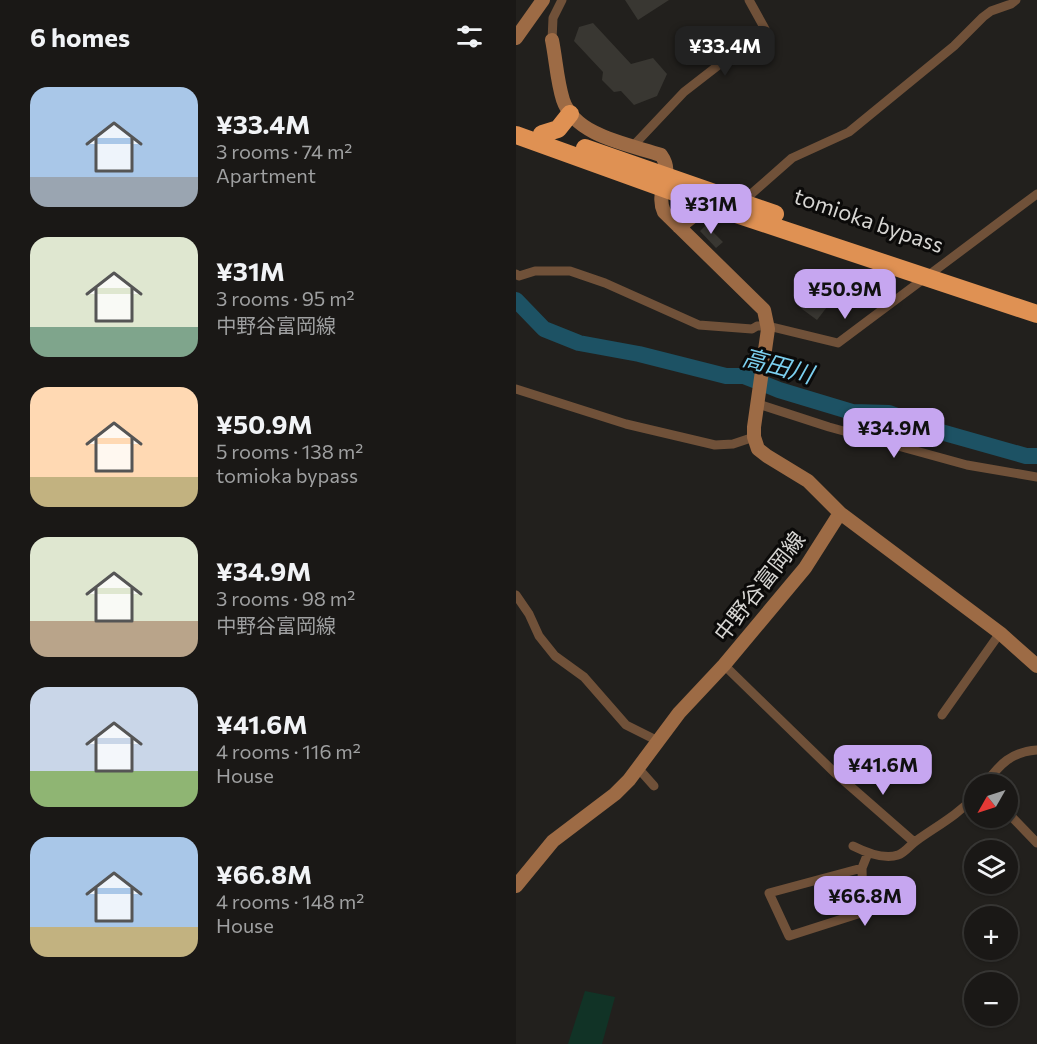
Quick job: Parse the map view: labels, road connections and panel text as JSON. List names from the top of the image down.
{
  "streets": {
    "highway": ["tomioka bypass"],
    "main road": ["中野谷富岡線"]
  },
  "water": ["高田川"],
  "north": "bottom left",
  "page": {
    "heading": "6 homes",
    "price": [
      "¥33.4M",
      "¥31M",
      "¥50.9M",
      "¥34.9M",
      "¥41.6M",
      "¥66.8M"
    ],
    "list": [
      {
        "name": "¥33.4M",
        "note": "3 rooms · 74 m² · Apartment"
      },
      {
        "name": "¥31M",
        "note": "3 rooms · 95 m² · 中野谷富岡線"
      },
      {
        "name": "¥50.9M",
        "note": "5 rooms · 138 m² · tomioka bypass"
      },
      {
        "name": "¥34.9M",
        "note": "3 rooms · 98 m² · 中野谷富岡線"
      },
      {
        "name": "¥41.6M",
        "note": "4 rooms · 116 m² · House"
      },
      {
        "name": "¥66.8M",
        "note": "4 rooms · 148 m² · House"
      }
    ],
    "map_buttons": ["+", "−"]
  }
}
